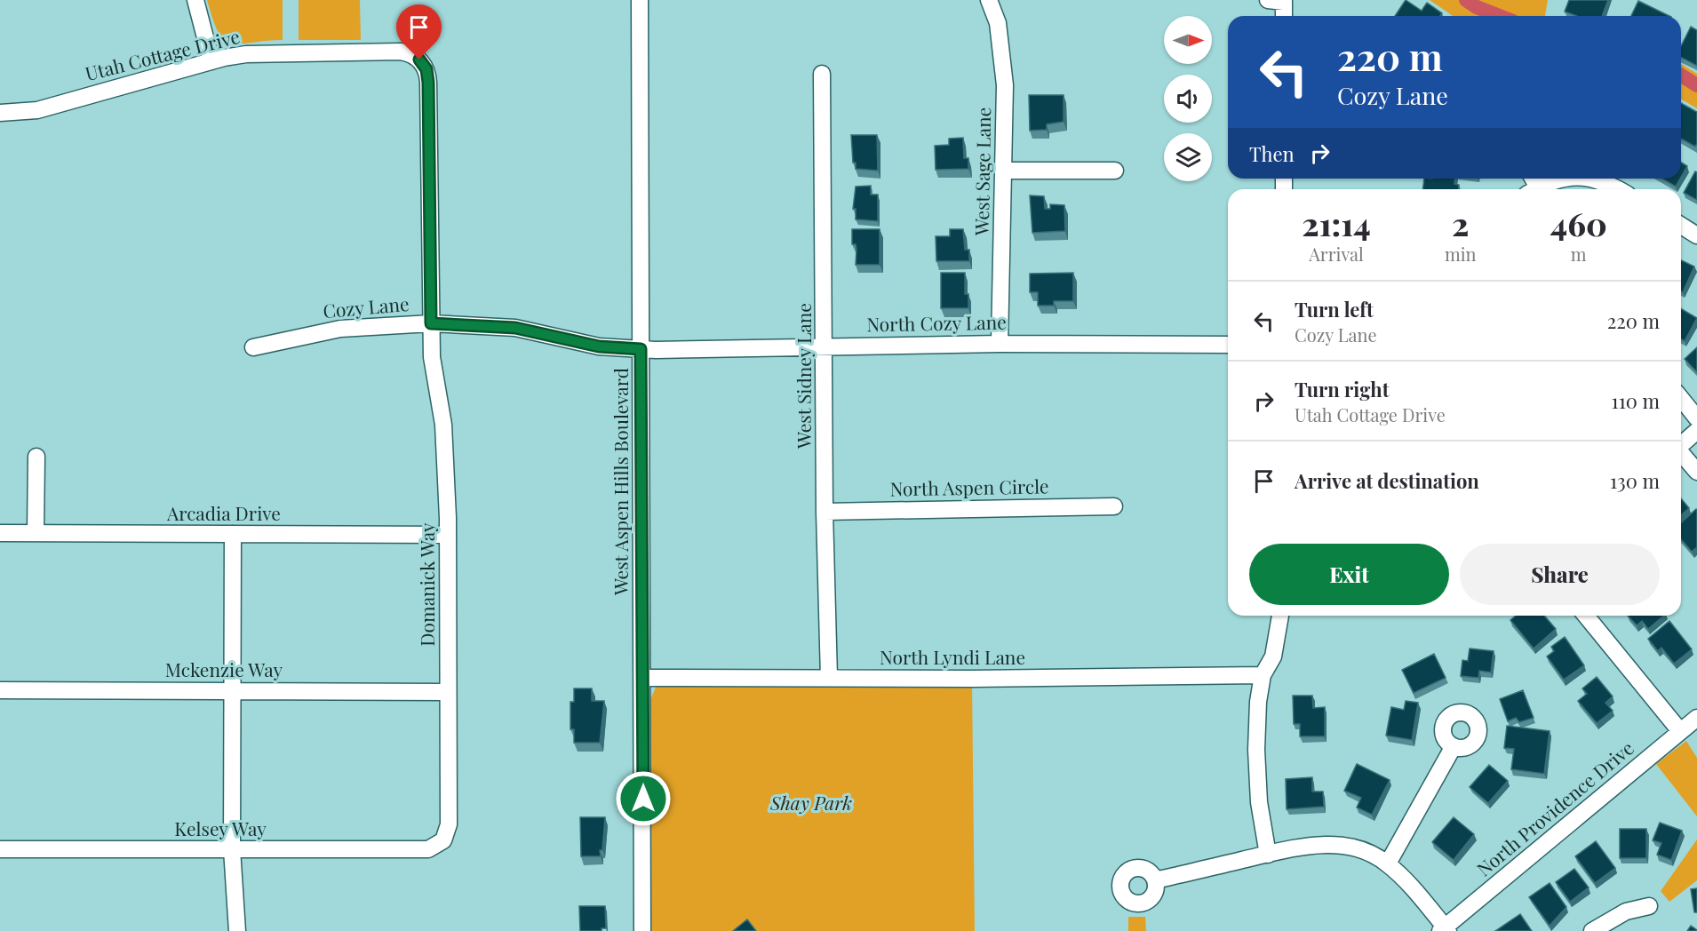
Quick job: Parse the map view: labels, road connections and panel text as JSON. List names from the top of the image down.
{
  "streets": {
    "street": [
      "Utah Cottage Drive",
      "West Sage Lane",
      "Cozy Lane",
      "North Cozy Lane",
      "West Sidney Lane",
      "West Aspen Hills Boulevard",
      "North Aspen Circle",
      "Arcadia Drive",
      "Domanick Way",
      "North Lyndi Lane",
      "Mckenzie Way",
      "North Providence Drive",
      "Kelsey Way"
    ]
  },
  "crossings": [
    ["Utah Cottage Drive", "Cozy Lane"],
    ["Utah Cottage Drive", "Domanick Way"],
    ["West Sage Lane", "North Cozy Lane"],
    ["Cozy Lane", "North Cozy Lane"],
    ["Cozy Lane", "West Aspen Hills Boulevard"],
    ["Cozy Lane", "Domanick Way"],
    ["North Cozy Lane", "West Sidney Lane"],
    ["North Cozy Lane", "West Aspen Hills Boulevard"],
    ["West Sidney Lane", "North Aspen Circle"],
    ["West Sidney Lane", "North Lyndi Lane"],
    ["West Aspen Hills Boulevard", "North Lyndi Lane"],
    ["Arcadia Drive", "Domanick Way"],
    ["Domanick Way", "Mckenzie Way"],
    ["Domanick Way", "Kelsey Way"]
  ],
  "parks": ["Shay Park"],
  "north": "right",
  "page": {
    "turn": ["220 m", "Cozy Lane"],
    "then": "Then",
    "eta": [
      "21:14",
      "Arrival",
      "2",
      "min",
      "460",
      "m"
    ],
    "list": [
      {
        "name": "Turn left",
        "note": "Cozy Lane",
        "value": "220 m"
      },
      {
        "name": "Turn right",
        "note": "Utah Cottage Drive",
        "value": "110 m"
      },
      {
        "name": "Arrive at destination",
        "value": "130 m"
      }
    ],
    "buttons": ["Exit", "Share"]
  }
}
